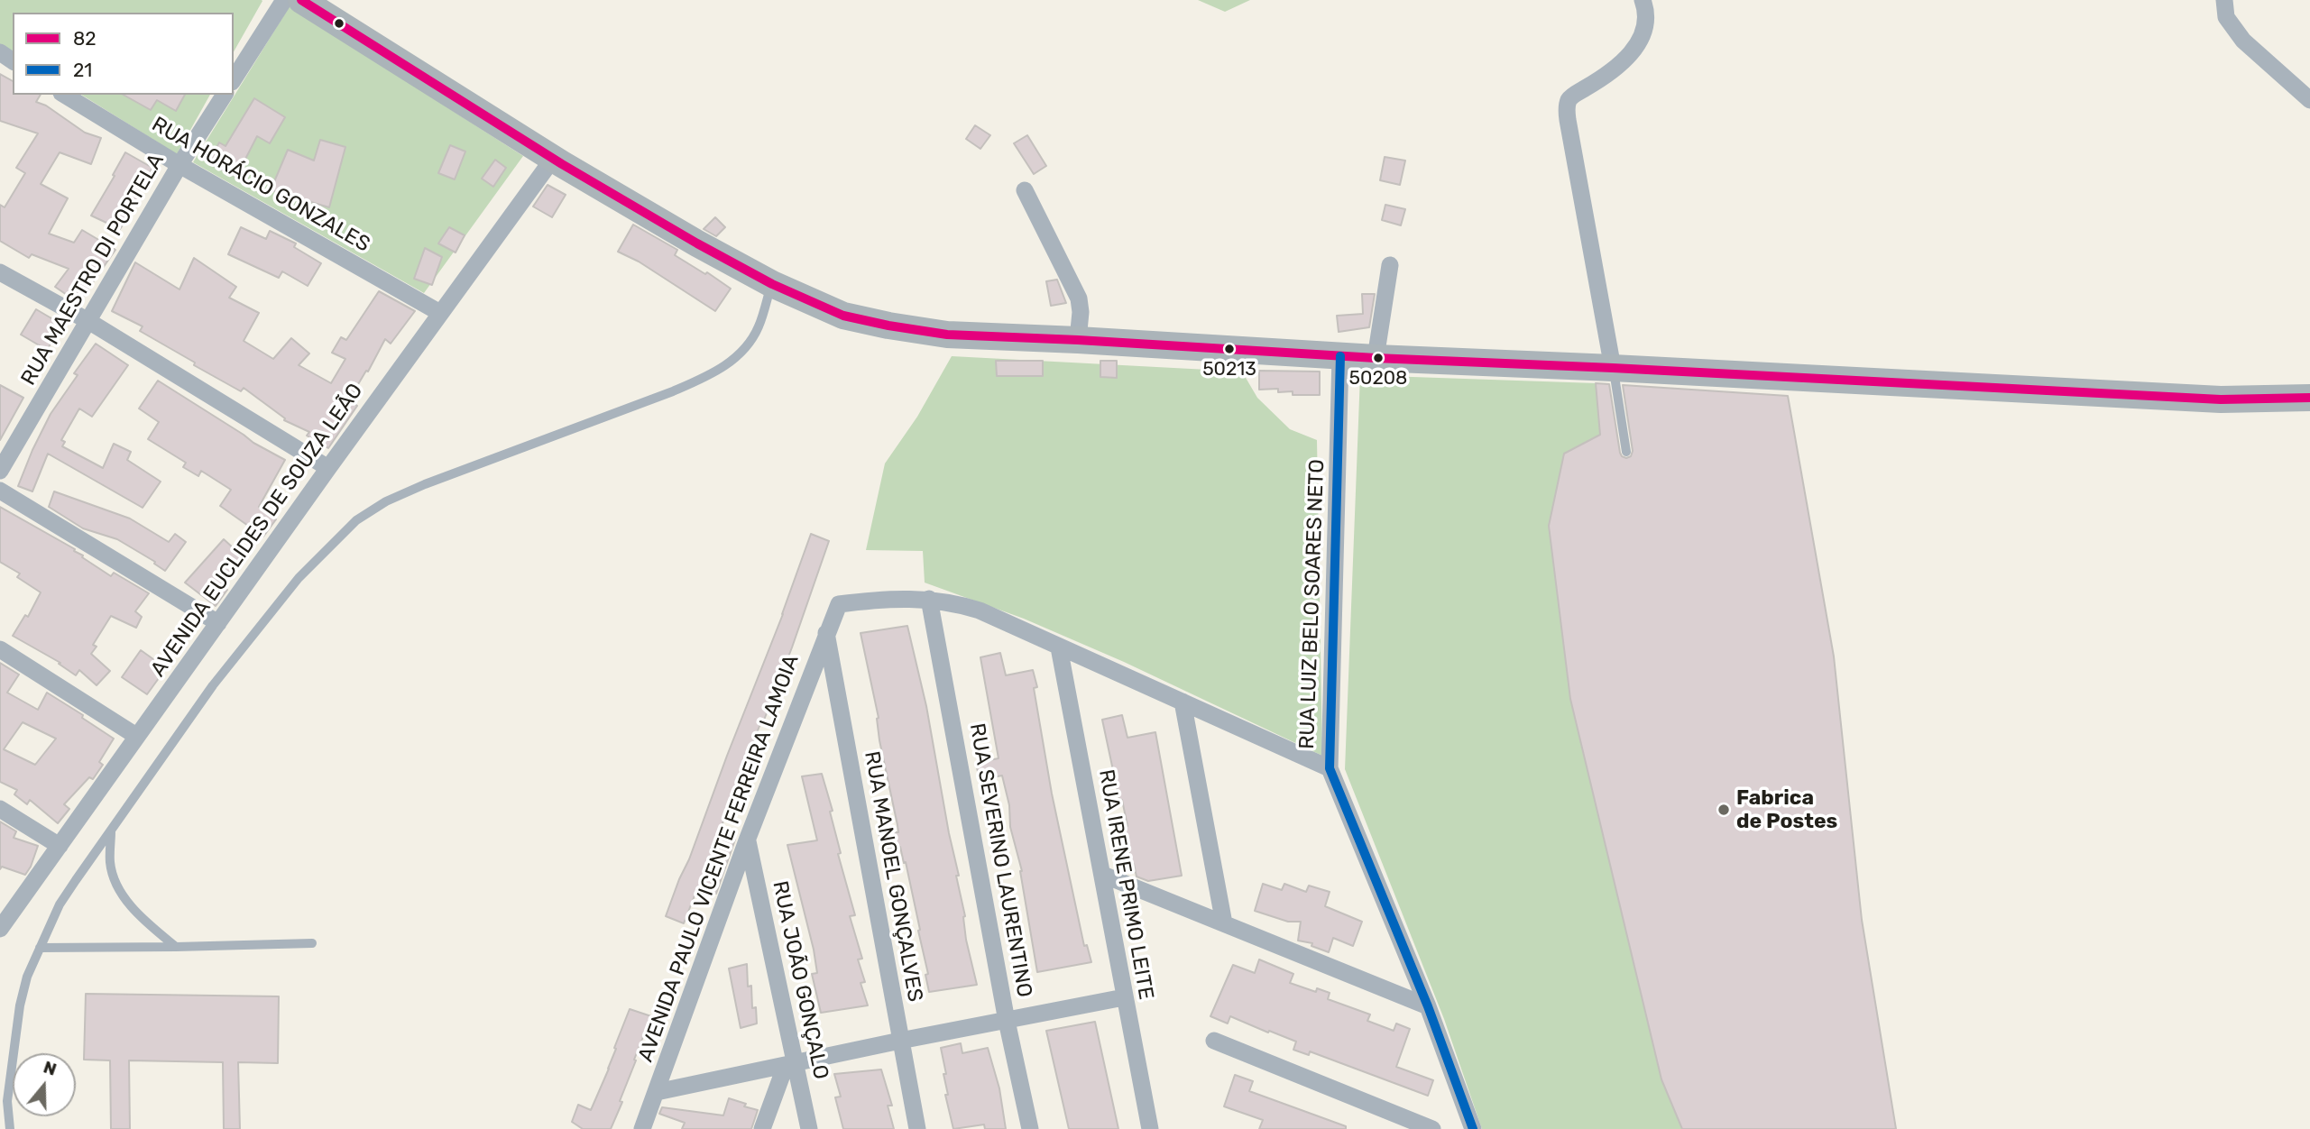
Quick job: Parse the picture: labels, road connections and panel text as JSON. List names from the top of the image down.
{
  "streets": {
    "street": [
      "RUA HORÁCIO GONZALES",
      "RUA MAESTRO DI PORTELA",
      "AVENIDA EUCLIDES DE SOUZA LEÃO",
      "RUA LUIZ BELO SOARES NETO",
      "AVENIDA PAULO VICENTE FERREIRA LAMOIA",
      "RUA SEVERINO LAURENTINO",
      "RUA MANOEL GONÇALVES",
      "RUA IRENE PRIMO LEITE",
      "RUA JOÃO GONÇALO"
    ]
  },
  "crossings": [
    ["RUA HORÁCIO GONZALES", "RUA MAESTRO DI PORTELA"],
    ["RUA HORÁCIO GONZALES", "AVENIDA EUCLIDES DE SOUZA LEÃO"],
    ["AVENIDA PAULO VICENTE FERREIRA LAMOIA", "RUA SEVERINO LAURENTINO"],
    ["AVENIDA PAULO VICENTE FERREIRA LAMOIA", "RUA MANOEL GONÇALVES"],
    ["AVENIDA PAULO VICENTE FERREIRA LAMOIA", "RUA JOÃO GONÇALO"]
  ],
  "places": ["50213", "50208", "Fabrica de Postes"],
  "lines": ["transit line 82", "transit line 21"],
  "legend": ["82", "21"],
  "north": "top"
}
